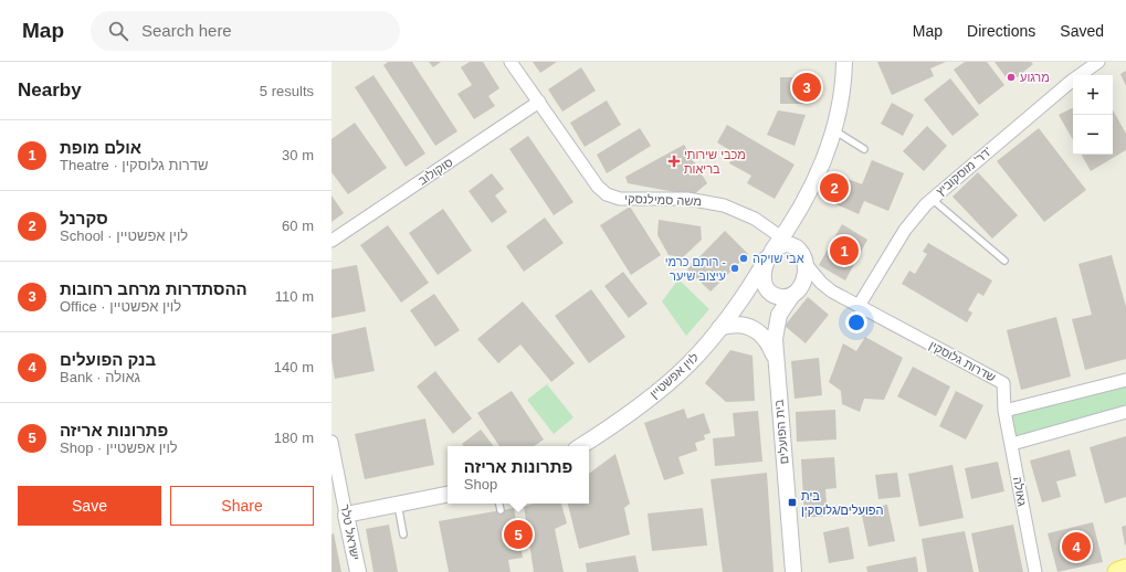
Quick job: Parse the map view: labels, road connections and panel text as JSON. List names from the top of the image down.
{
  "streets": {
    "street": [
      "סוקולוב",
      "דר' מוסקוביץ'",
      "משה סמילנסקי",
      "שדרות גלוסקין",
      "לוין אפשטיין",
      "בית הפועלים",
      "גאולה",
      "ישראל טלר"
    ]
  },
  "crossings": [
    ["סוקולוב", "משה סמילנסקי"],
    ["דר' מוסקוביץ'", "שדרות גלוסקין"],
    ["משה סמילנסקי", "שדרות גלוסקין"],
    ["משה סמילנסקי", "לוין אפשטיין"],
    ["משה סמילנסקי", "בית הפועלים"],
    ["שדרות גלוסקין", "לוין אפשטיין"],
    ["שדרות גלוסקין", "בית הפועלים"],
    ["שדרות גלוסקין", "גאולה"],
    ["לוין אפשטיין", "בית הפועלים"]
  ],
  "places": {
    "other": ["מרגוע", "אבי שויקה", "רותם כרמי - עיצוב שיער"],
    "health": ["מכבי שירותי בריאות"],
    "transit": ["בית הפועלים/גלוסקין"]
  },
  "page": {
    "header": "Map",
    "search": "Search here",
    "nav": ["Map", "Directions", "Saved"],
    "heading": ["Nearby", "5 results"],
    "pins": [
      "3",
      "2",
      "1",
      "5",
      "4"
    ],
    "map_buttons": ["+", "−"],
    "list": [
      {
        "mark": "1",
        "name": "אולם מופת",
        "note": "Theatre · שדרות גלוסקין",
        "value": "30 m"
      },
      {
        "mark": "2",
        "name": "סקרנל",
        "note": "School · לוין אפשטיין",
        "value": "60 m"
      },
      {
        "mark": "3",
        "name": "ההסתדרות מרחב רחובות",
        "note": "Office · לוין אפשטיין",
        "value": "110 m"
      },
      {
        "mark": "4",
        "name": "בנק הפועלים",
        "note": "Bank · גאולה",
        "value": "140 m"
      },
      {
        "mark": "5",
        "name": "פתרונות אריזה",
        "note": "Shop · לוין אפשטיין",
        "value": "180 m"
      }
    ],
    "popup": ["פתרונות אריזה", "Shop"],
    "buttons": ["Save", "Share"]
  }
}
